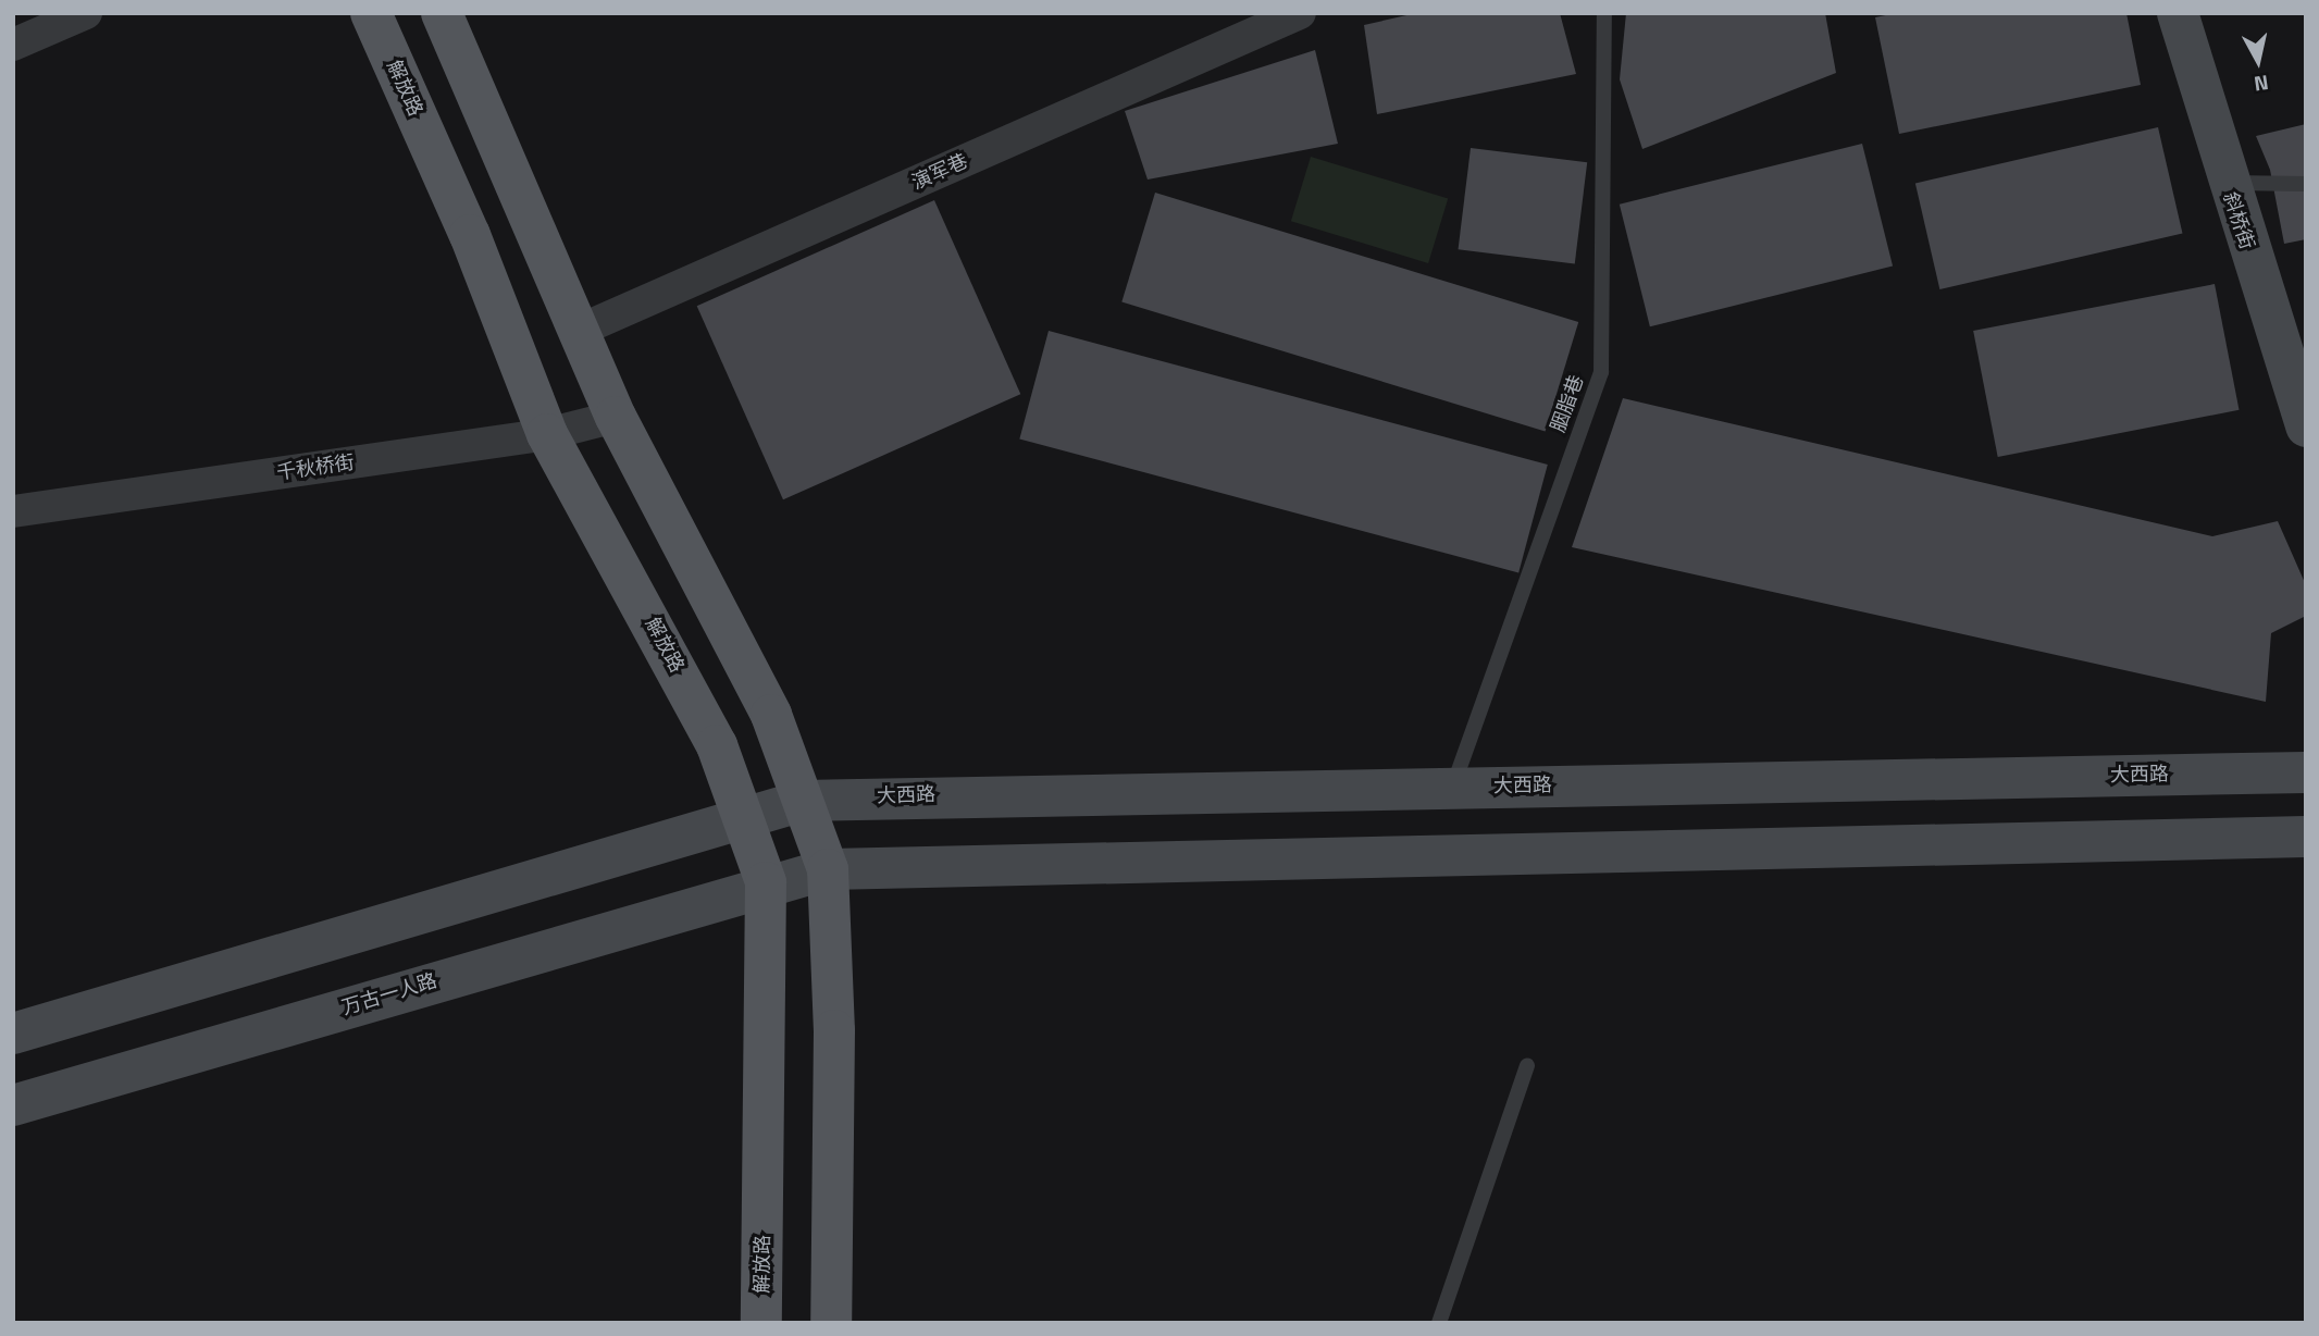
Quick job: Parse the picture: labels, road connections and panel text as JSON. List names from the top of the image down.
{
  "streets": {
    "main road": ["解放路"],
    "street": [
      "演军巷",
      "斜桥街",
      "千秋桥街",
      "大西路",
      "万古一人路"
    ],
    "lane": ["胭脂巷"]
  },
  "crossings": [
    ["解放路", "千秋桥街"],
    ["解放路", "大西路"],
    ["解放路", "万古一人路"],
    ["胭脂巷", "大西路"]
  ],
  "north": "bottom"
}
